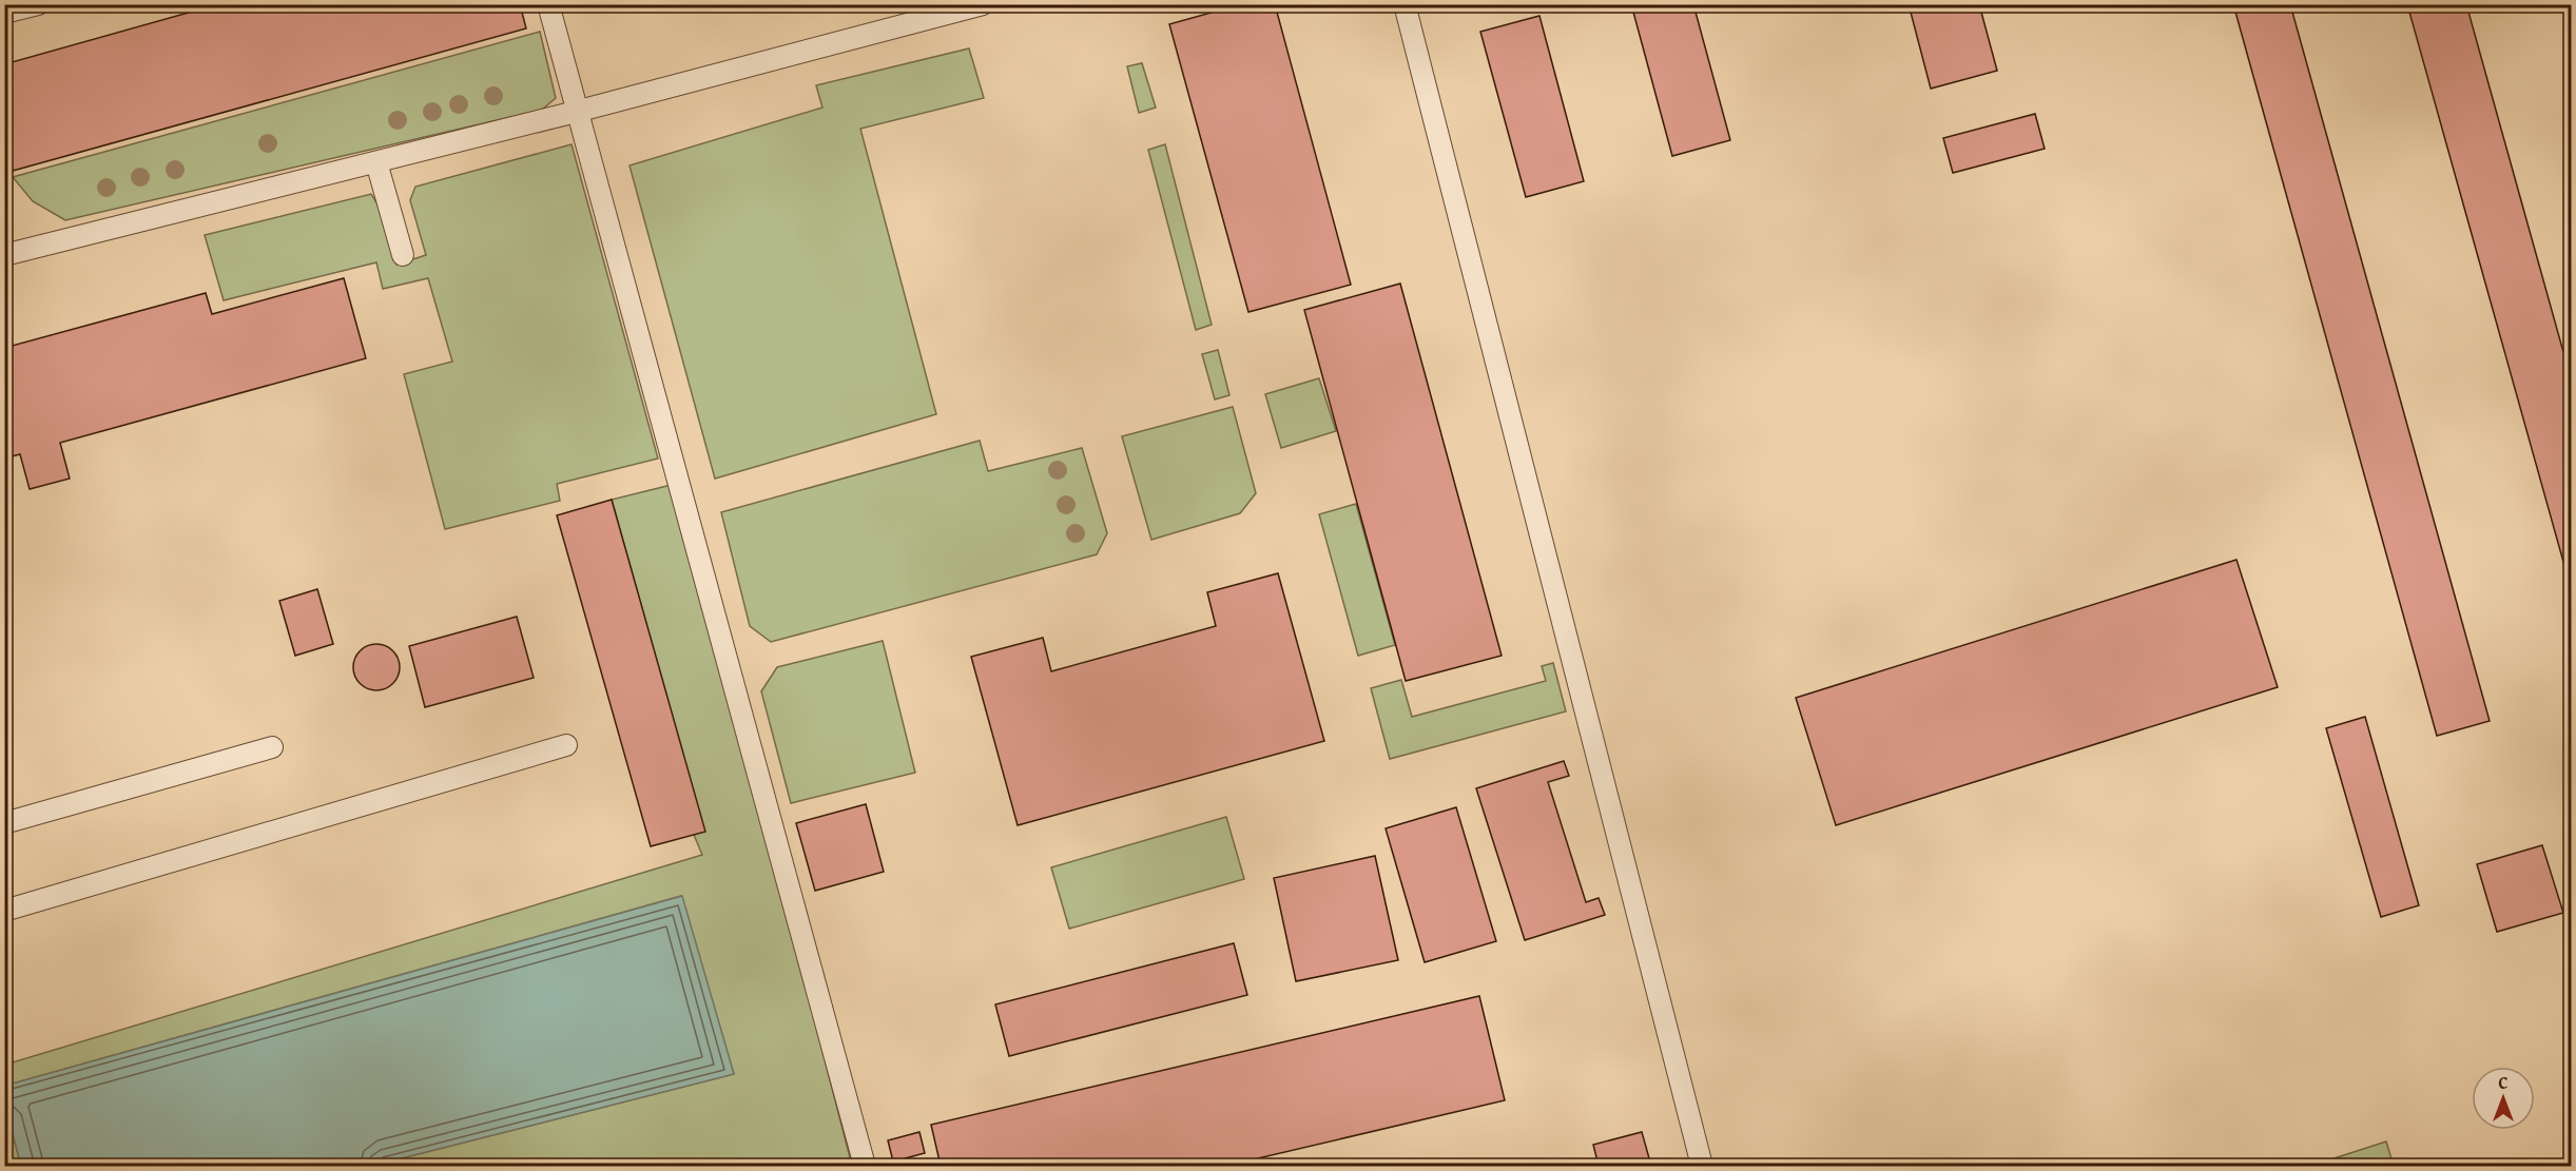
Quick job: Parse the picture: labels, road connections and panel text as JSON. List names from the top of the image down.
{
  "north": "top"
}
